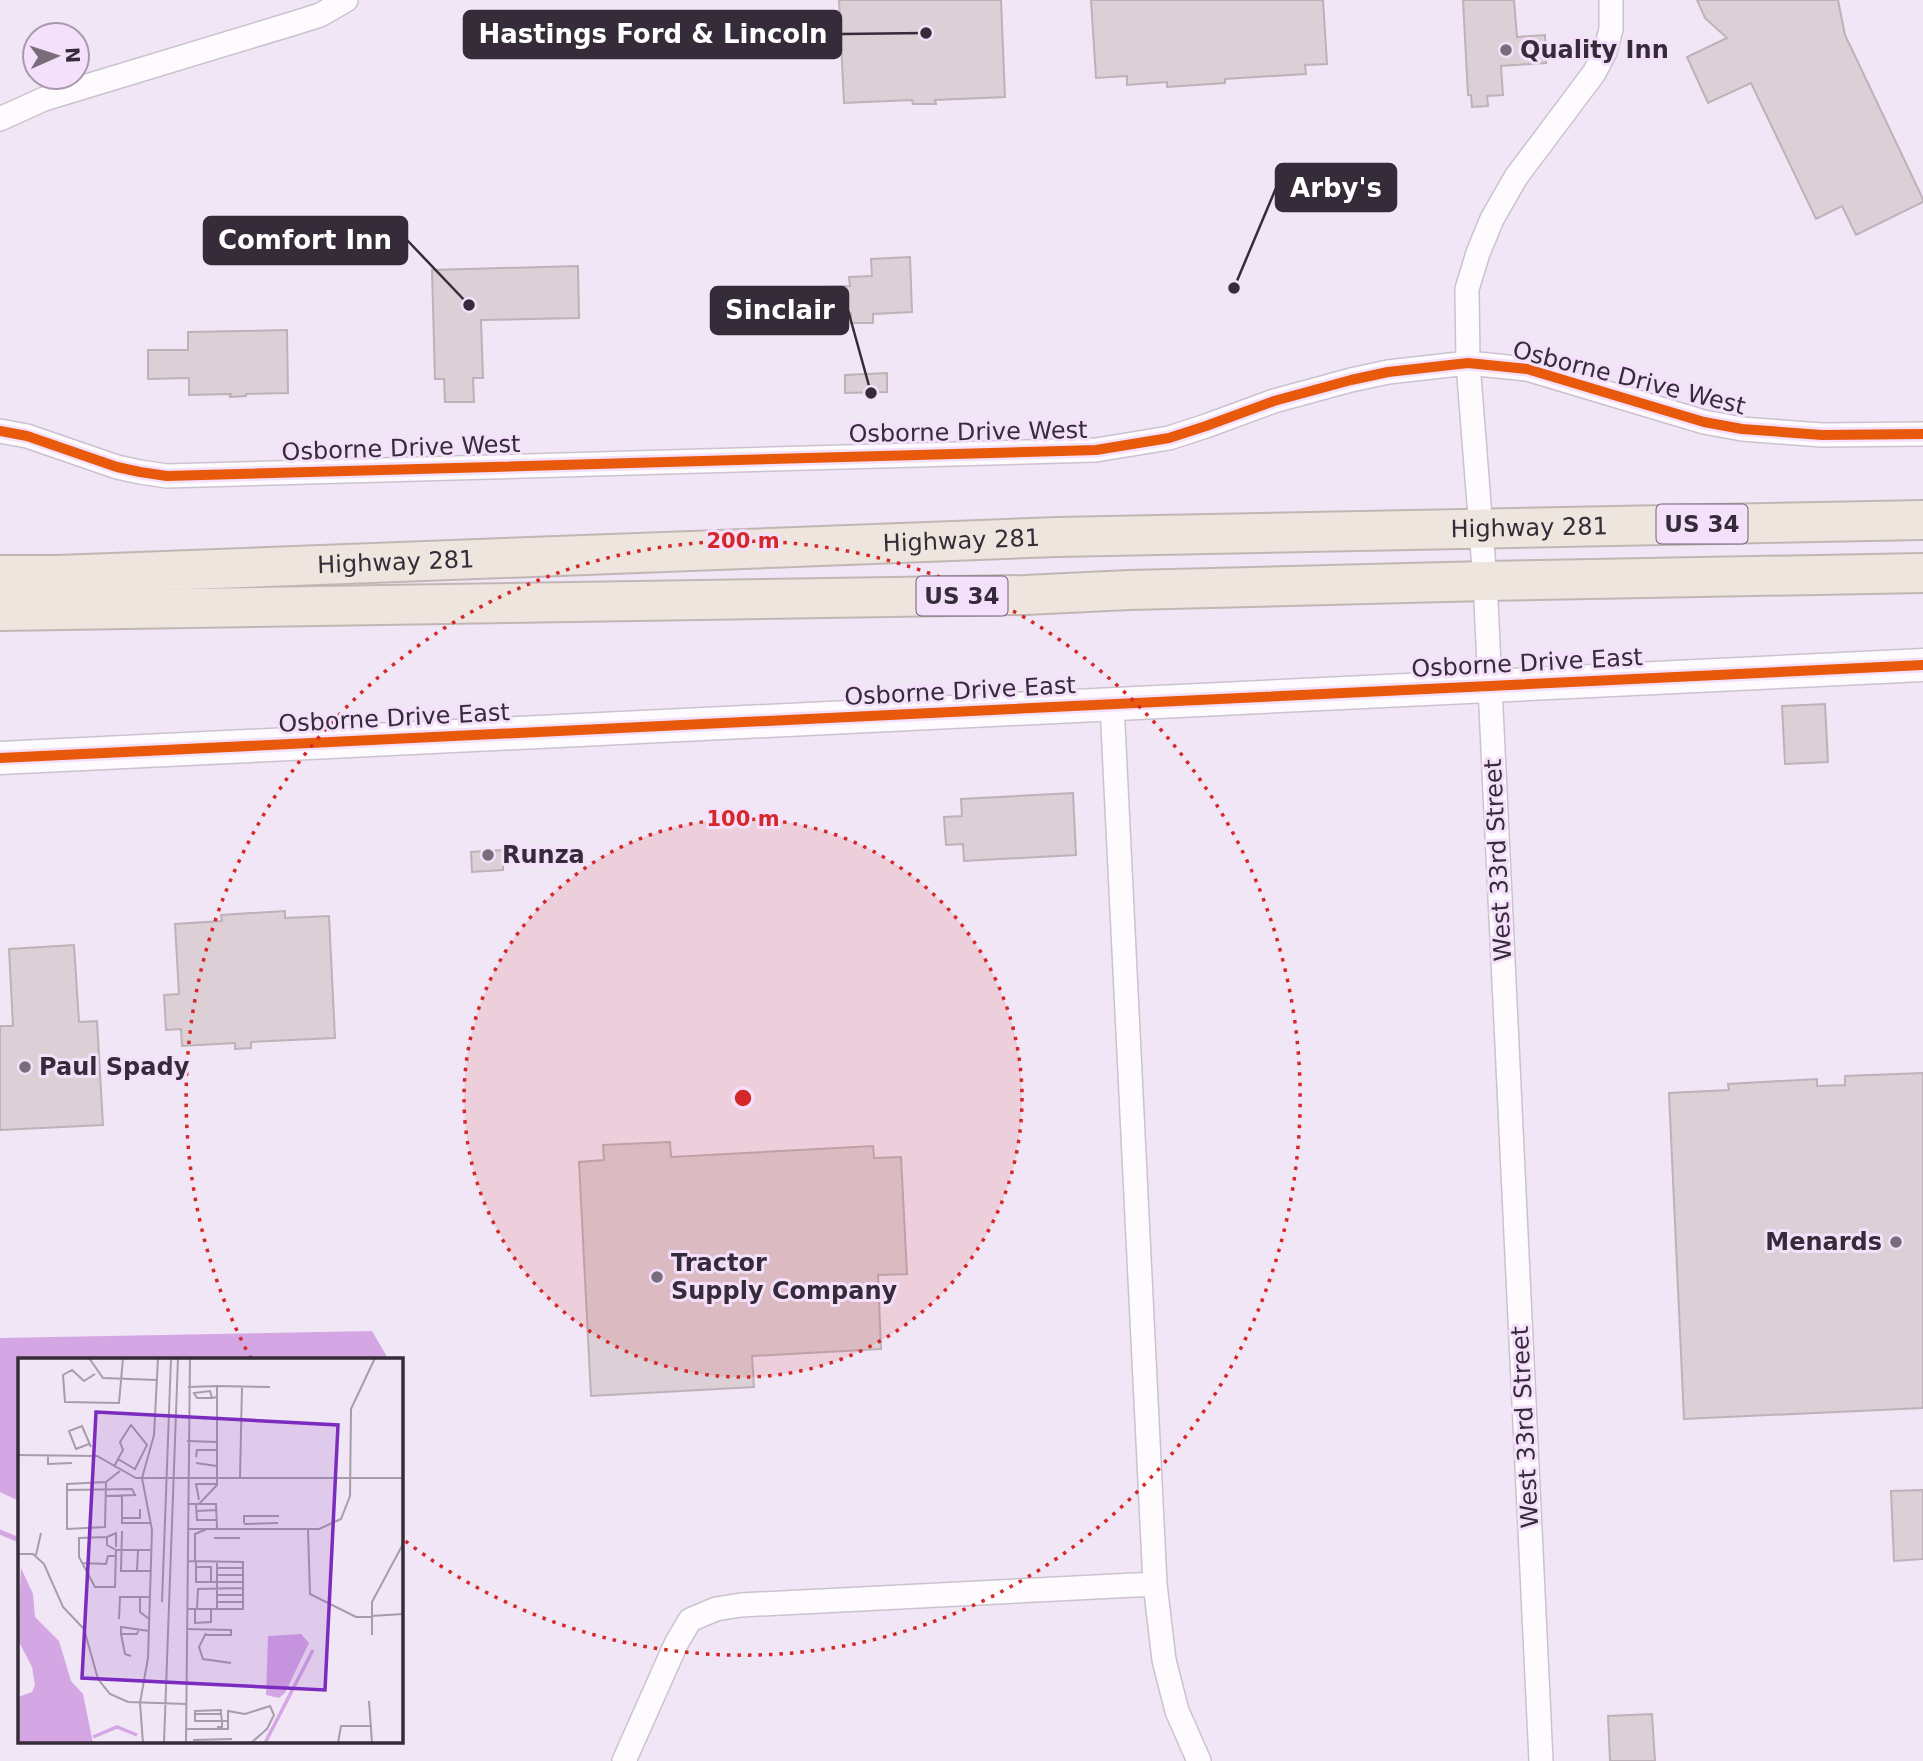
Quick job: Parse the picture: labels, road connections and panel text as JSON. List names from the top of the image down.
{
  "streets": {
    "highway": ["US 34", "Highway 281"],
    "street": ["Osborne Drive West", "Osborne Drive East", "West 33rd Street"]
  },
  "crossings": [
    ["Osborne Drive West", "West 33rd Street"],
    ["Highway 281", "West 33rd Street"],
    ["Osborne Drive East", "West 33rd Street"]
  ],
  "places": [
    "Hastings Ford & Lincoln",
    "Quality Inn",
    "Arby's",
    "Comfort Inn",
    "Sinclair",
    "Runza",
    "Paul Spady",
    "Menards",
    "Tractor Supply Company"
  ],
  "north": "right",
  "rings": ["200 m", "100 m"]
}
